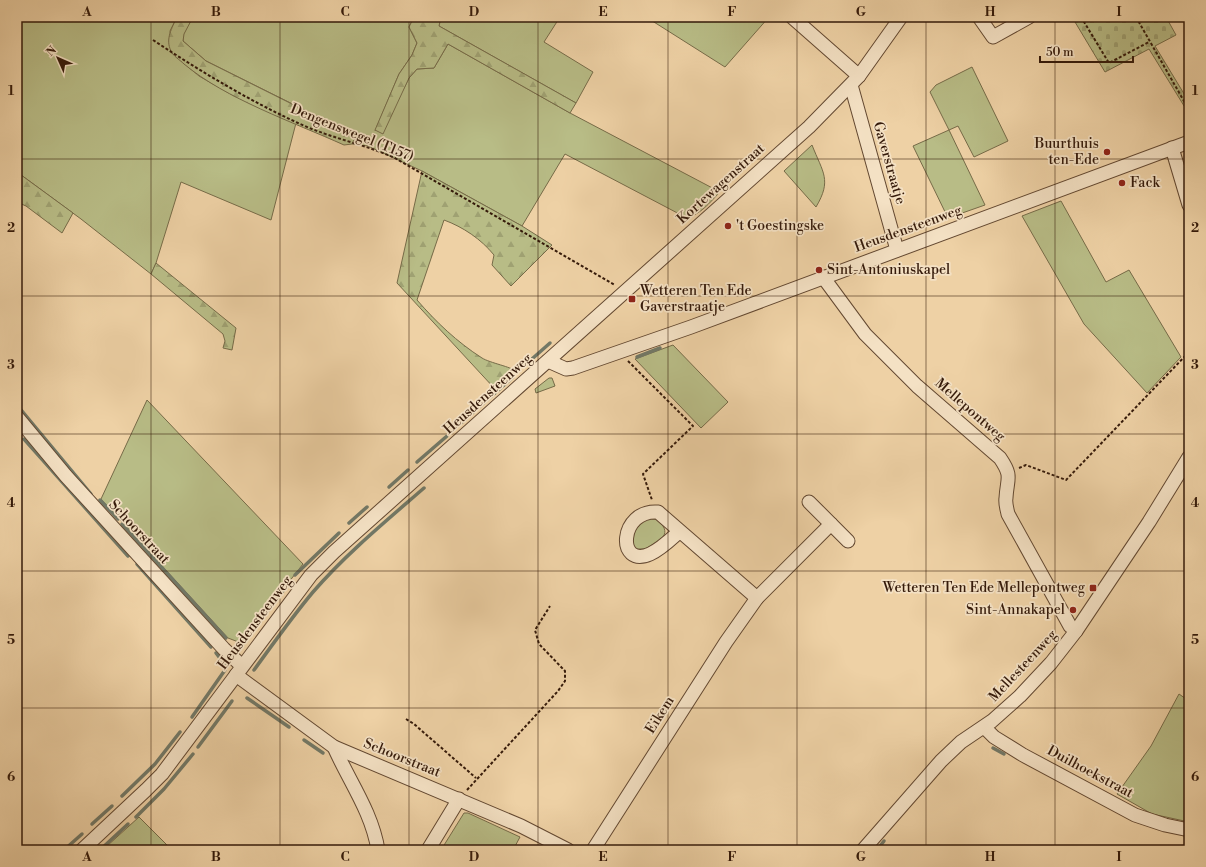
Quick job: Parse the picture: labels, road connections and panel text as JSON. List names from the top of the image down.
{
  "streets": {
    "street": [
      "Gaverstraatje",
      "Kortewagenstraat",
      "Heusdensteenweg",
      "Mellepontweg",
      "Schoorstraat",
      "Mellesteenweg",
      "Eikem",
      "Duilhoekstraat"
    ],
    "path": ["Dengenswegel (T157)"]
  },
  "crossings": [
    ["Dengenswegel (T157)", "Kortewagenstraat"],
    ["Gaverstraatje", "Kortewagenstraat"],
    ["Gaverstraatje", "Heusdensteenweg"],
    ["Kortewagenstraat", "Heusdensteenweg"],
    ["Heusdensteenweg", "Mellepontweg"],
    ["Heusdensteenweg", "Schoorstraat"],
    ["Mellesteenweg", "Duilhoekstraat"]
  ],
  "places": {
    "other": [
      "Buurthuis ten-Ede",
      "Fack",
      "'t Goestingske",
      "Sint-Antoniuskapel",
      "Sint-Annakapel"
    ],
    "transit": ["Wetteren Ten Ede Gaverstraatje", "Wetteren Ten Ede Mellepontweg"]
  },
  "scale_bar": "50 m",
  "north": "top left",
  "grid": {
    "columns": [
      "A",
      "B",
      "C",
      "D",
      "E",
      "F",
      "G",
      "H",
      "I"
    ],
    "rows": [
      "1",
      "2",
      "3",
      "4",
      "5",
      "6"
    ]
  }
}
